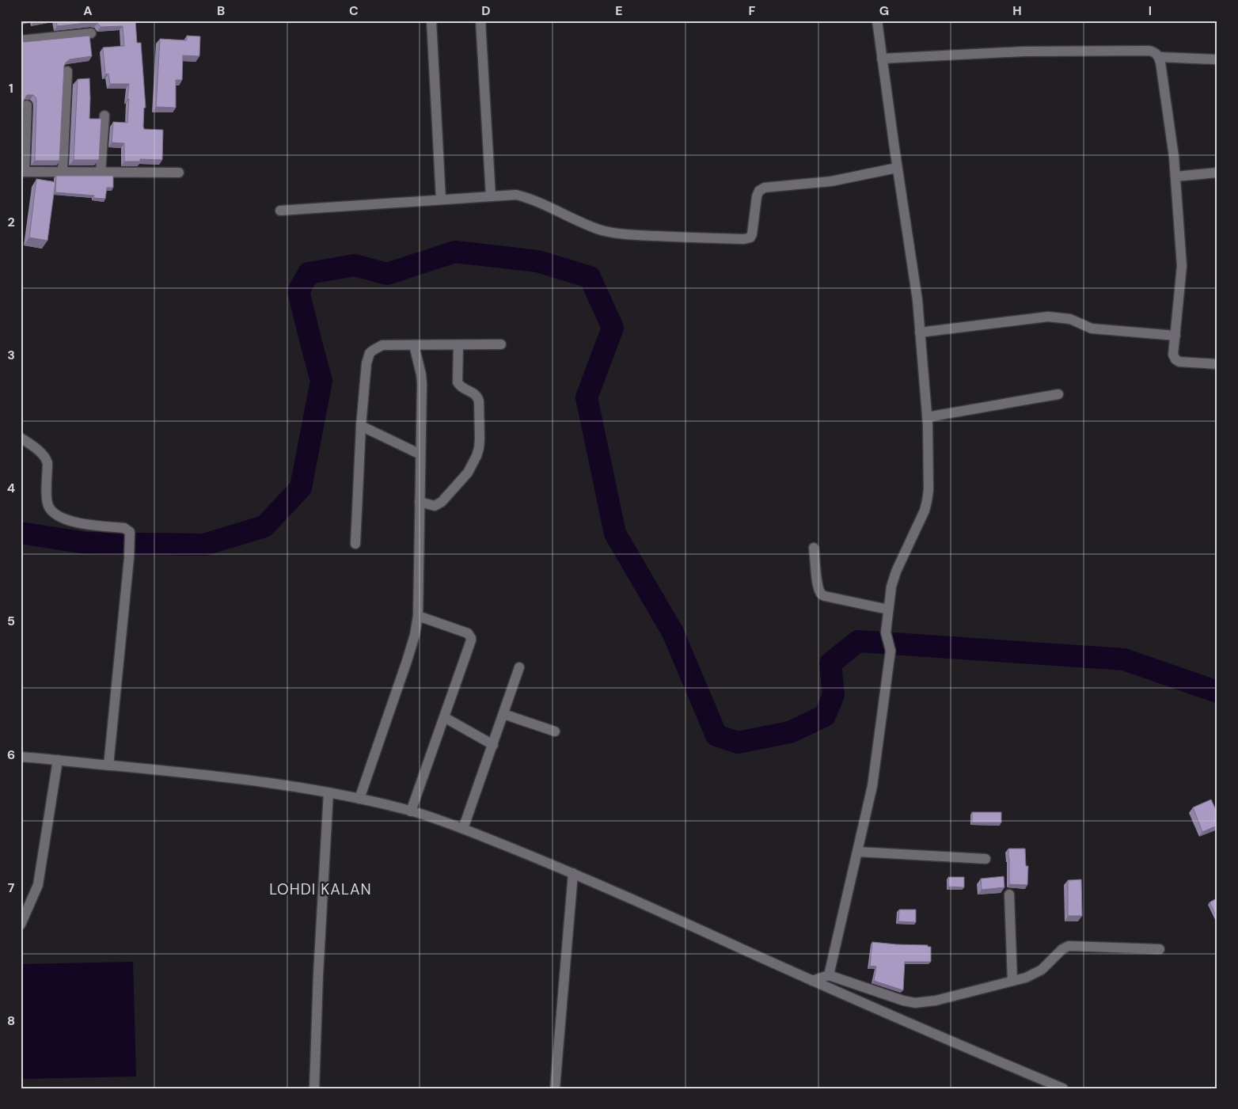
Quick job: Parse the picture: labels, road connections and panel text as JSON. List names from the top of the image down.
{
  "districts": ["LOHDI KALAN"],
  "grid": {
    "columns": [
      "A",
      "B",
      "C",
      "D",
      "E",
      "F",
      "G",
      "H",
      "I"
    ],
    "rows": [
      "1",
      "2",
      "3",
      "4",
      "5",
      "6",
      "7",
      "8"
    ]
  }
}
